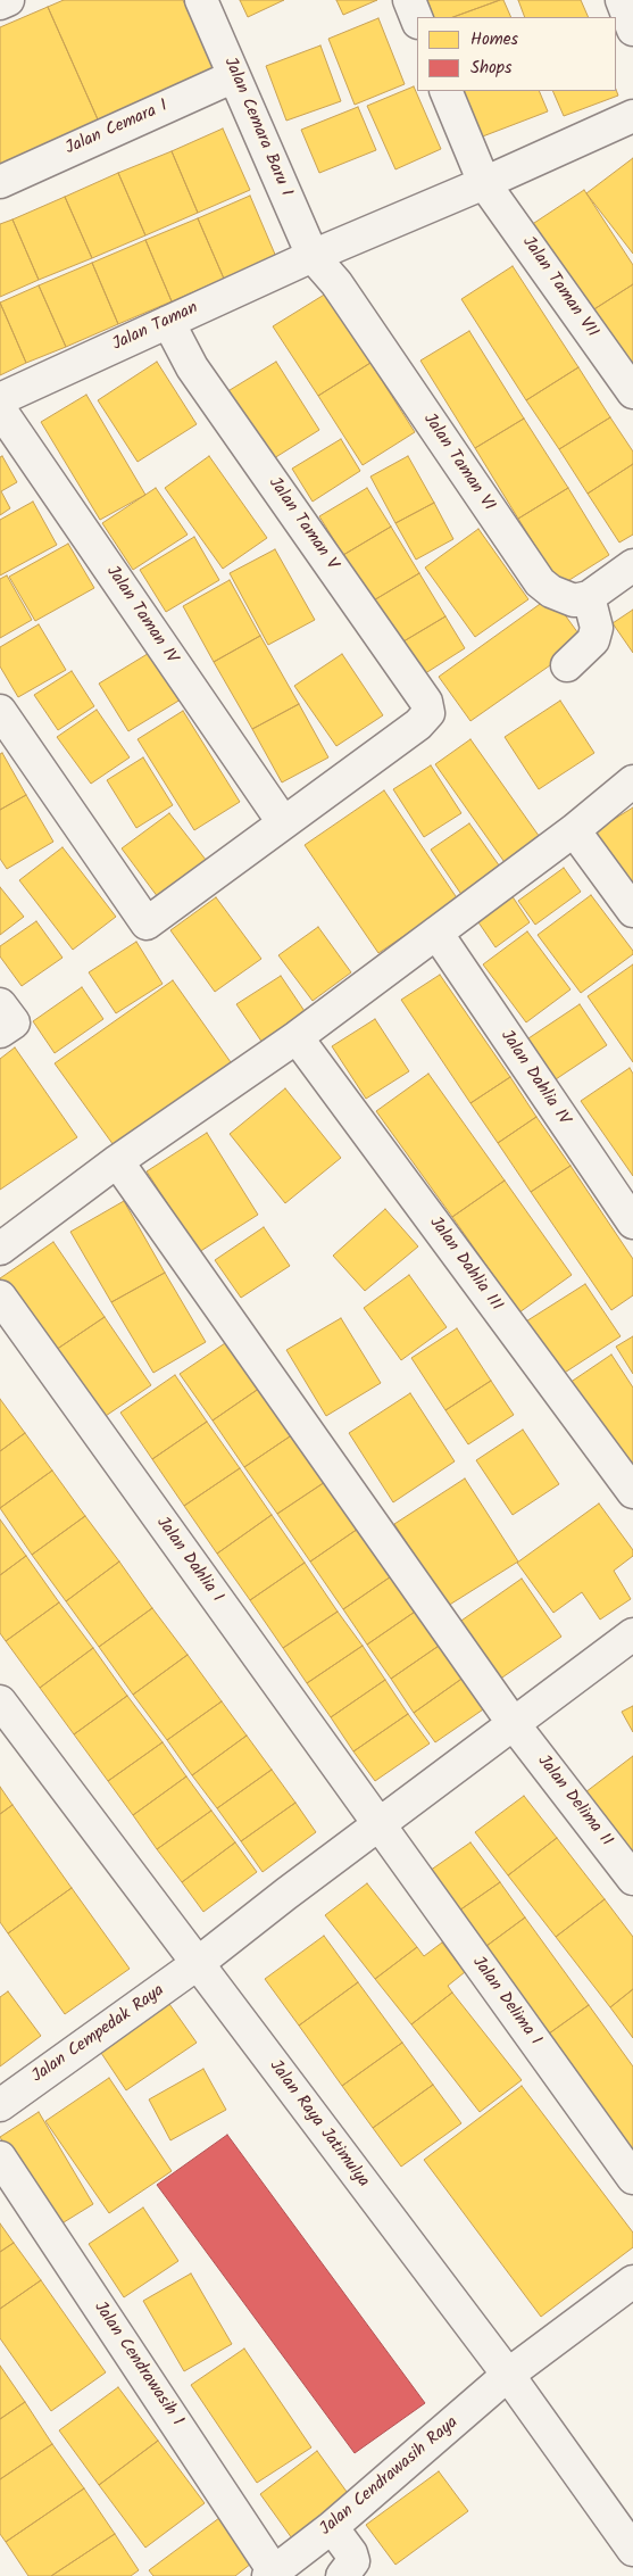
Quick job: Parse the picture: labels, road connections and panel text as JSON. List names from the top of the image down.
{
  "streets": {
    "street": [
      "Jalan Cemara Baru I",
      "Jalan Cemara I",
      "Jalan Taman VII",
      "Jalan Taman",
      "Jalan Taman VI",
      "Jalan Taman V",
      "Jalan Taman IV",
      "Jalan Dahlia IV",
      "Jalan Dahlia III",
      "Jalan Dahlia I",
      "Jalan Delima II",
      "Jalan Delima I",
      "Jalan Cempedak Raya",
      "Jalan Raya Jatimulya",
      "Jalan Cendrawasih 1",
      "Jalan Cendrawasih Raya"
    ]
  },
  "crossings": [
    ["Jalan Cemara Baru I", "Jalan Cemara I"],
    ["Jalan Cemara Baru I", "Jalan Taman"],
    ["Jalan Cemara Baru I", "Jalan Taman VI"],
    ["Jalan Taman VII", "Jalan Taman"],
    ["Jalan Taman", "Jalan Taman VI"],
    ["Jalan Taman", "Jalan Taman V"],
    ["Jalan Taman V", "Jalan Taman IV"],
    ["Jalan Dahlia I", "Jalan Delima I"],
    ["Jalan Dahlia I", "Jalan Cempedak Raya"],
    ["Jalan Delima II", "Jalan Cempedak Raya"],
    ["Jalan Delima I", "Jalan Cempedak Raya"],
    ["Jalan Cempedak Raya", "Jalan Raya Jatimulya"],
    ["Jalan Raya Jatimulya", "Jalan Cendrawasih Raya"],
    ["Jalan Cendrawasih 1", "Jalan Cendrawasih Raya"]
  ],
  "legend": ["Homes", "Shops"]
}
